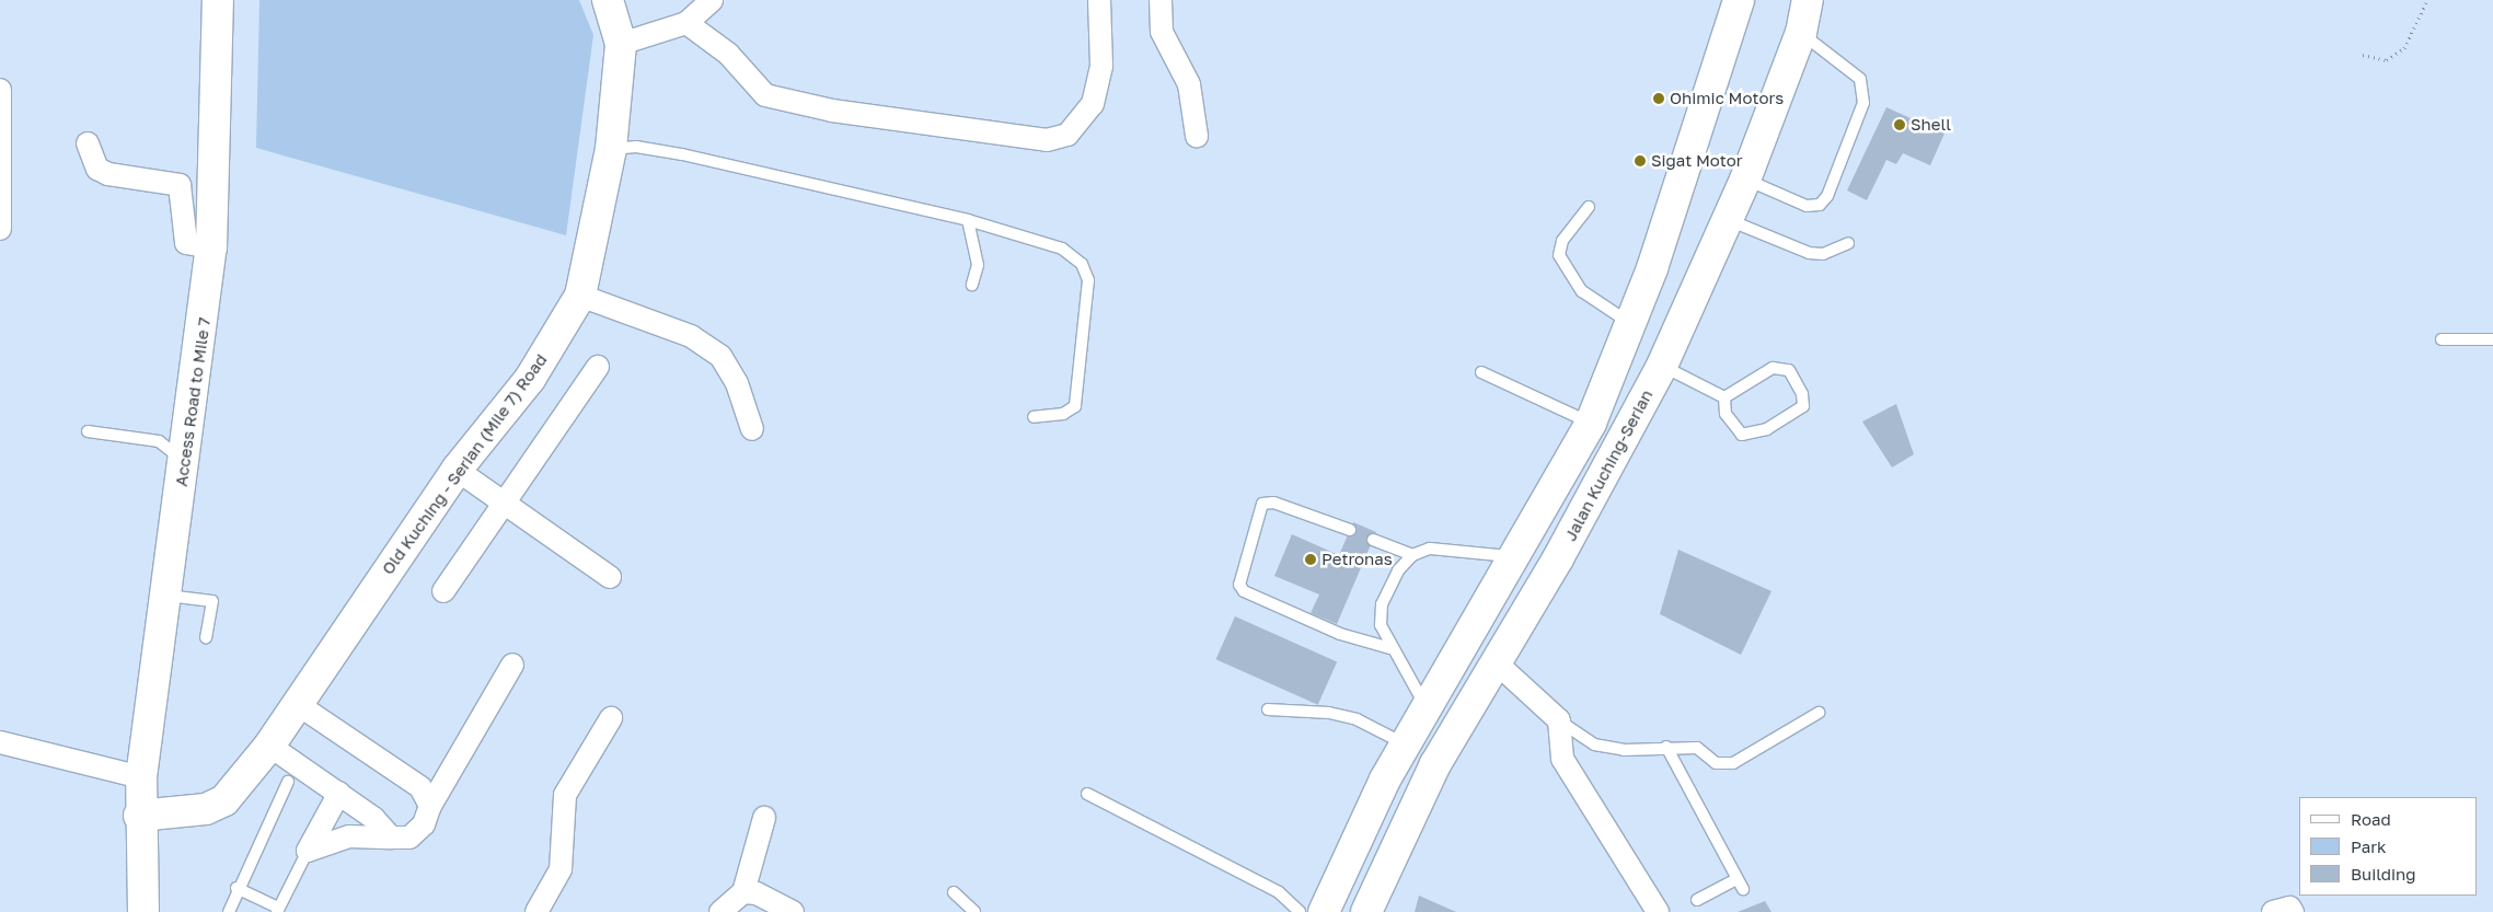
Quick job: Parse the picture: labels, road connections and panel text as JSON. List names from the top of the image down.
{
  "streets": {
    "main road": ["Access Road to Mile 7", "Old Kuching - Serian (Mile 7) Road", "Jalan Kuching-Serian"]
  },
  "crossings": [
    ["Access Road to Mile 7", "Old Kuching - Serian (Mile 7) Road"]
  ],
  "places": [
    "Ohimic Motors",
    "Shell",
    "Sigat Motor",
    "Petronas"
  ],
  "legend": ["Road", "Park", "Building"]
}
